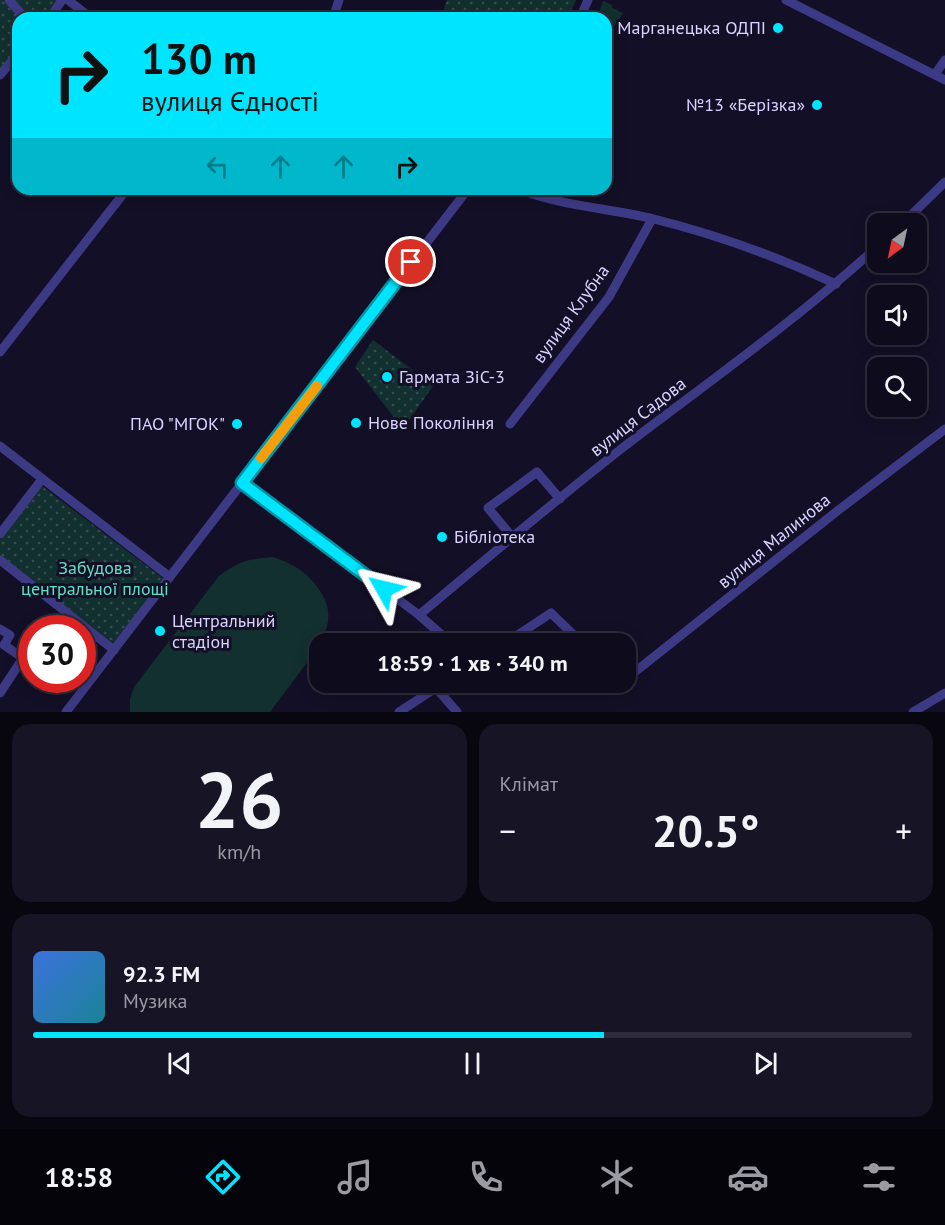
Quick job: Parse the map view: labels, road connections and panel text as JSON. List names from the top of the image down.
{
  "streets": {
    "street": ["вулиця Клубна", "вулиця Садова", "вулиця Малинова"]
  },
  "parks": ["Забудова центральної площі"],
  "places": [
    "Марганецька ОДПІ",
    "№13 «Берізка»",
    "Гармата ЗіС-3",
    "Нове Покоління",
    "ПАО \"МГОК\"",
    "Бібліотека",
    "Центральний стадіон"
  ],
  "north": "bottom left",
  "page": {
    "turn": ["130 m", "вулиця Єдності"],
    "limit": "30",
    "trip": "18:59 · 1 хв · 340 m",
    "tile": [
      ["26", "km/h"],
      "Клімат"
    ],
    "heat": ["−", "20.5°", "+"],
    "song": ["92.3 FM", "Музика"],
    "tabs": "18:58"
  }
}
